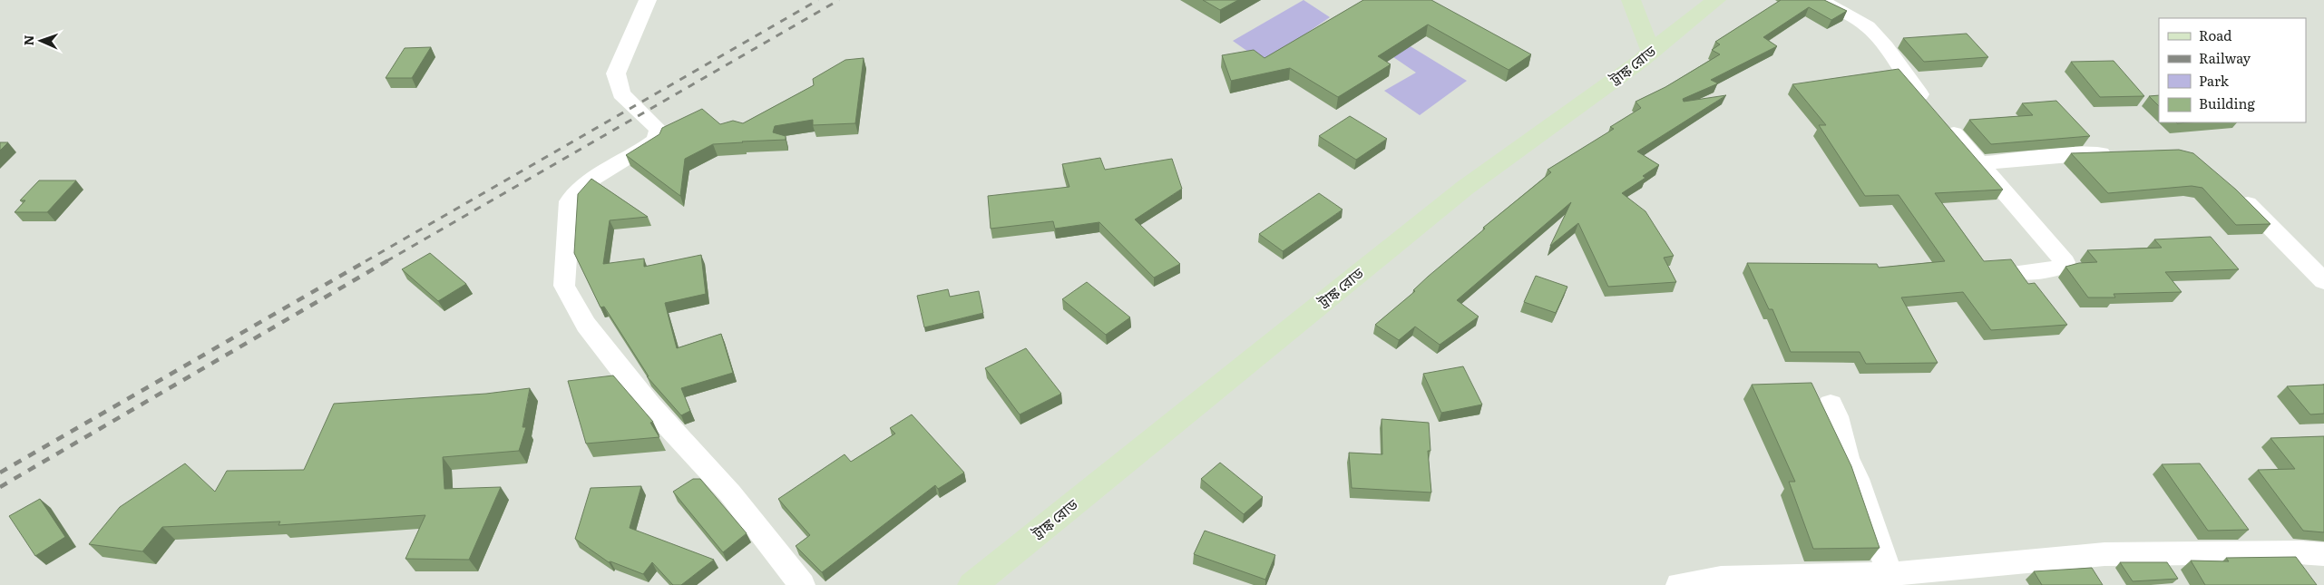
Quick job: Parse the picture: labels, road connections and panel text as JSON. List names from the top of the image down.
{
  "streets": {
    "main road": ["ট্রাঙ্ক রোড"]
  },
  "legend": [
    "Road",
    "Railway",
    "Park",
    "Building"
  ],
  "north": "left"
}
